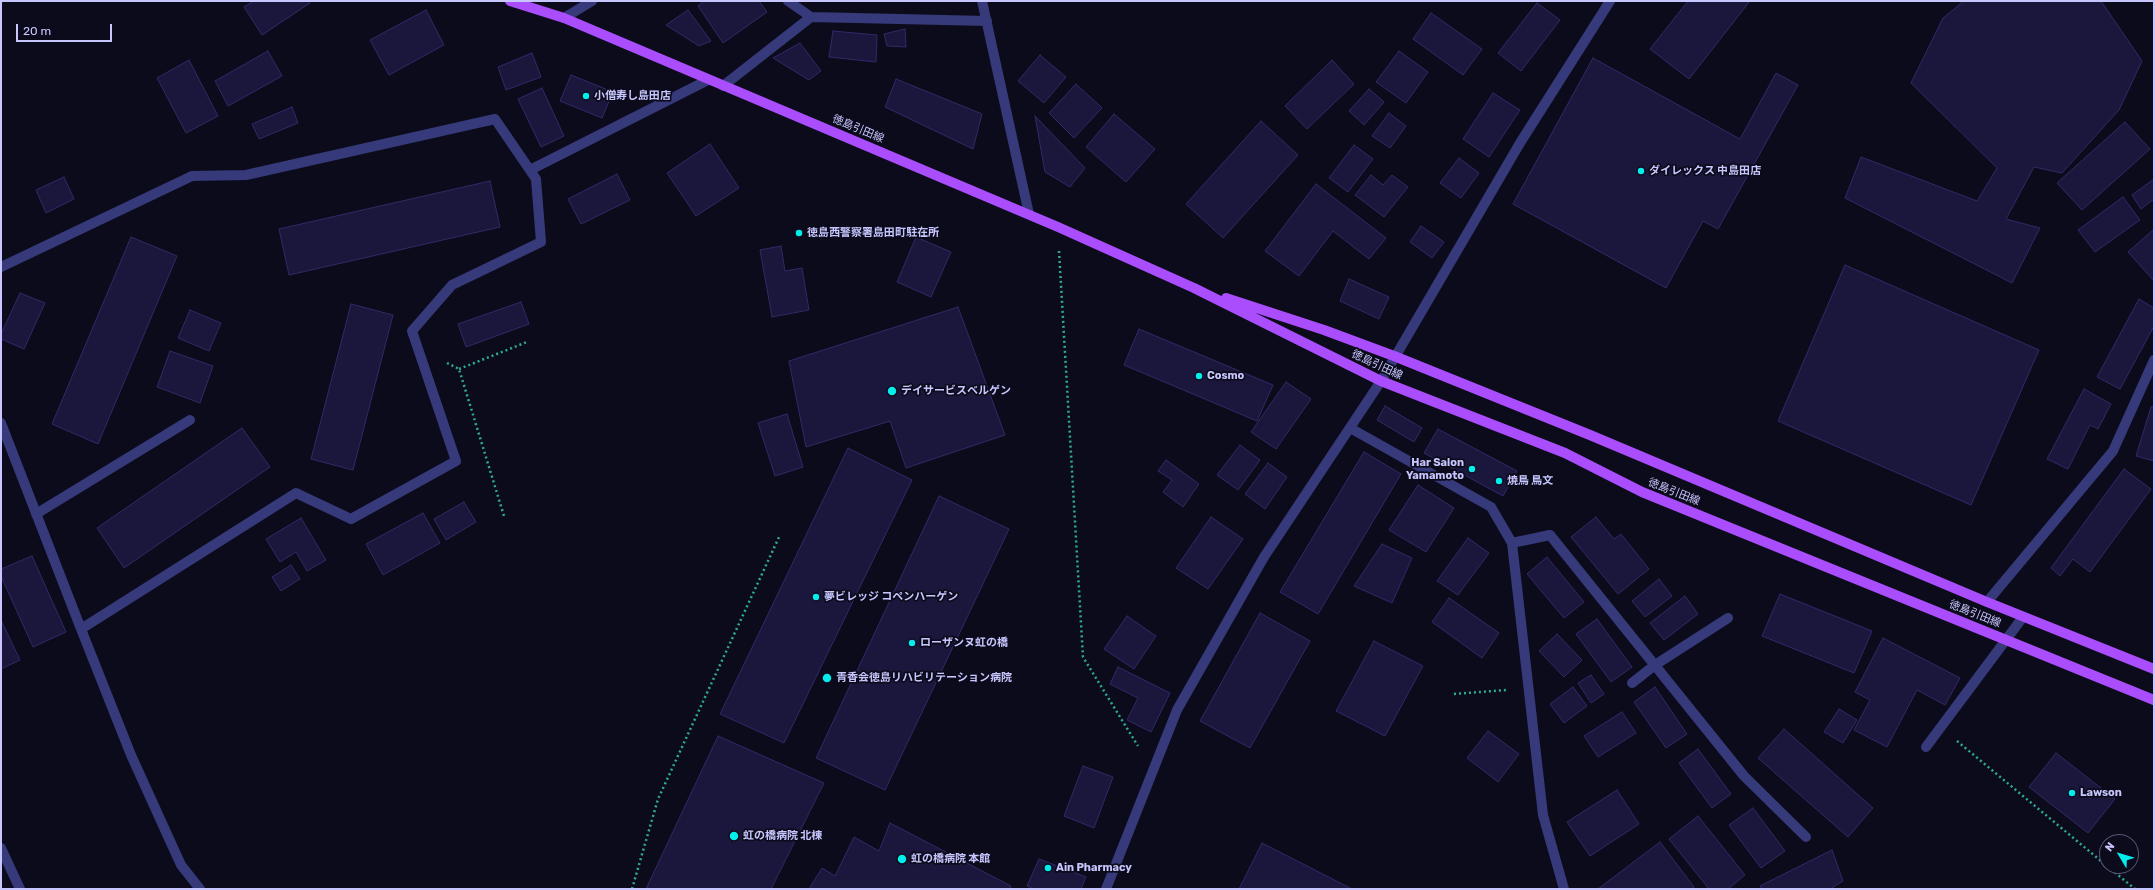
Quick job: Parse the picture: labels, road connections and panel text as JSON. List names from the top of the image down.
{
  "streets": {
    "main road": ["徳島引田線"]
  },
  "places": [
    "小僧寿し島田店",
    "ダイレックス 中島田店",
    "徳島西警察署島田町駐在所",
    "Cosmo",
    "デイサービスベルゲン",
    "Har Salon Yamamoto",
    "焼鳥 鳥文",
    "夢ビレッジ コペンハーゲン",
    "ローザンヌ虹の橋",
    "青香会徳島リハビリテーション病院",
    "Lawson",
    "虹の橋病院 北棟",
    "虹の橋病院 本館",
    "Ain Pharmacy"
  ],
  "scale_bar": "20 m",
  "north": "top left"
}
